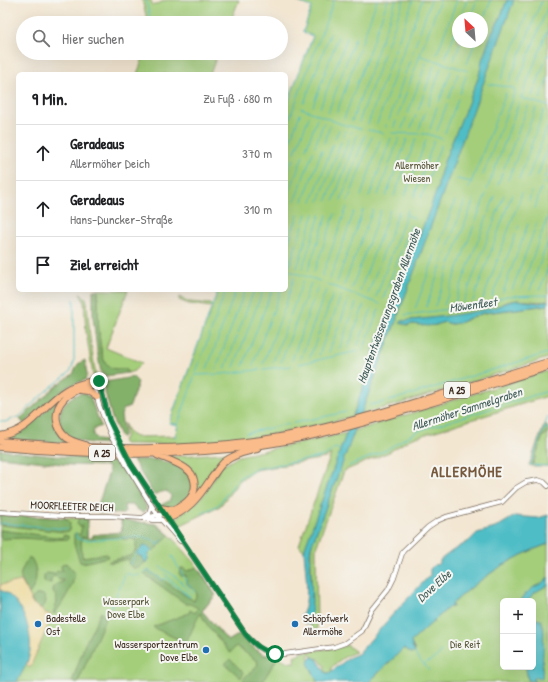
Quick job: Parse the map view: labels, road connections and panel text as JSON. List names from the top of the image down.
{
  "streets": {
    "highway": ["A 25"],
    "street": ["MOORFLEETER DEICH"]
  },
  "districts": ["ALLERMÖHE"],
  "water": [
    "Möwenfleet",
    "Hauptentwässerungsgraben Allermöhe",
    "Allermöher Sammelgraben",
    "Dove Elbe"
  ],
  "parks": ["Allermöher Wiesen", "Wasserpark Dove Elbe", "Die Reit"],
  "places": ["Badestelle Ost", "Schöpfwerk Allermöhe", "Wassersportzentrum Dove Elbe"],
  "north": "top left",
  "page": {
    "search": "Hier suchen",
    "heading": ["9 Min.", "Zu Fuß · 680 m"],
    "list": [
      ["Geradeaus", "Allermöher Deich", "370 m"],
      ["Geradeaus", "Hans-Duncker-Straße", "310 m"],
      "Ziel erreicht"
    ],
    "map_buttons": ["+", "−"]
  }
}
